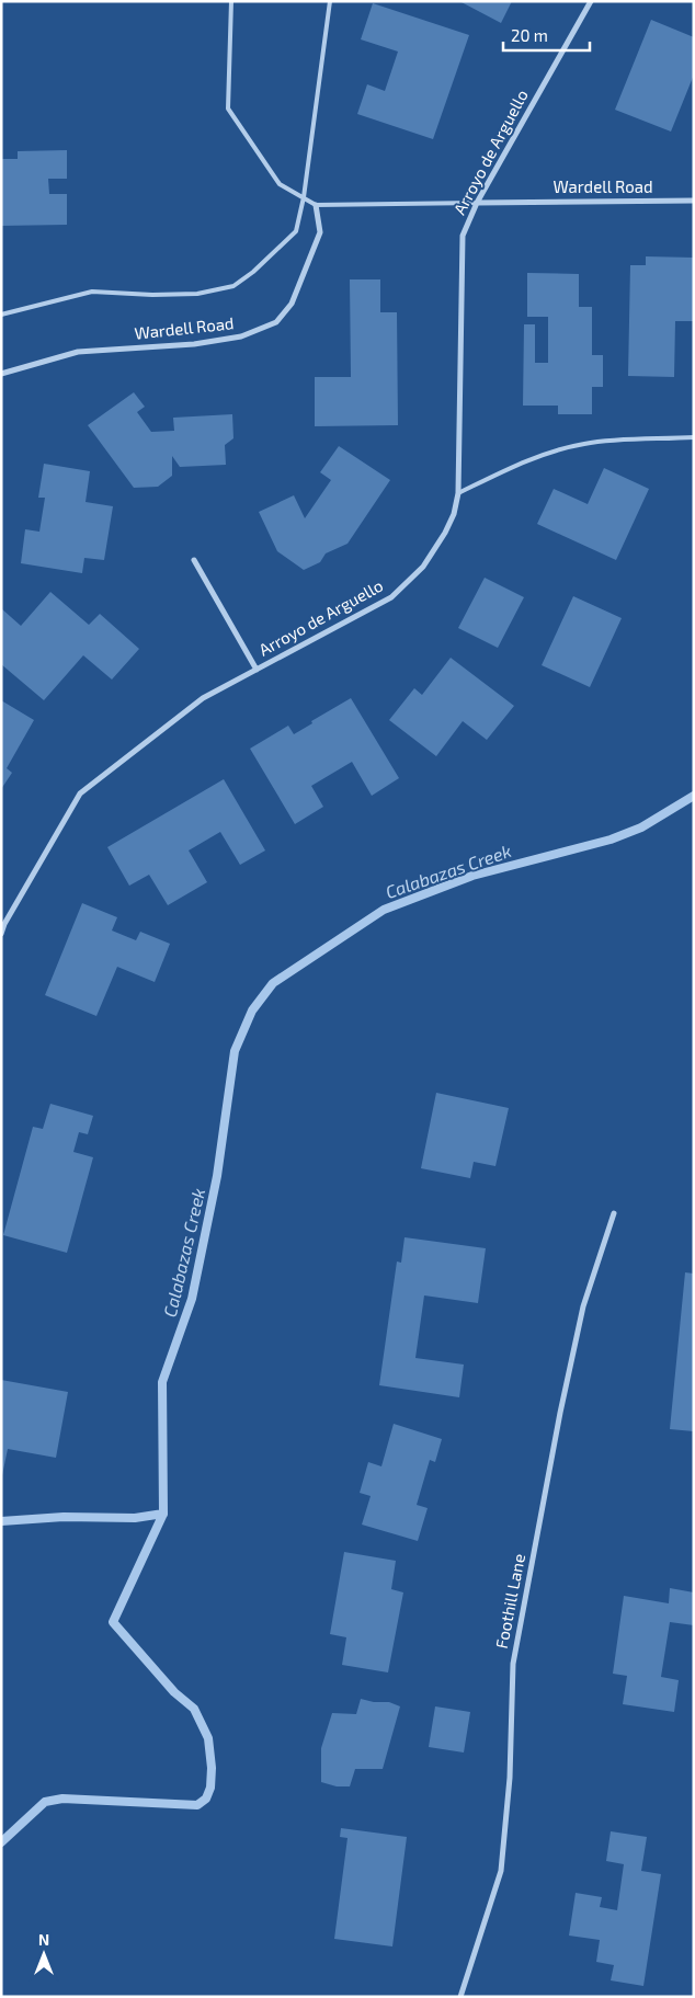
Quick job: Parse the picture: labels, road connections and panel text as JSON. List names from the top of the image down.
{
  "streets": {
    "street": ["Arroyo de Arguello", "Wardell Road", "Foothill Lane"]
  },
  "crossings": [
    ["Arroyo de Arguello", "Wardell Road"]
  ],
  "water": ["Calabazas Creek"],
  "scale_bar": "20 m",
  "north": "top"
}
